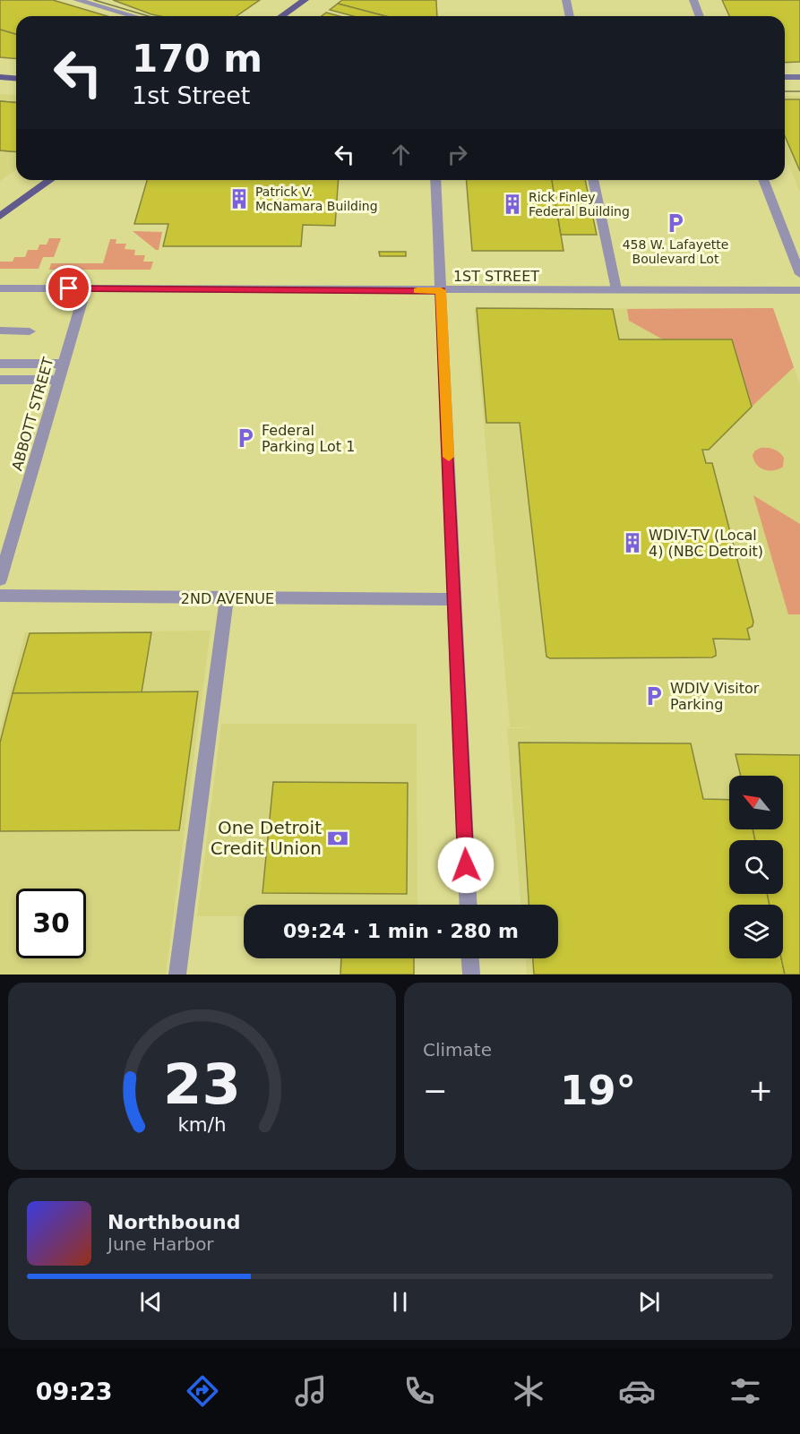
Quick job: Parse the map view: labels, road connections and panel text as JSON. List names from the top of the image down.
{
  "streets": {
    "street": ["1ST STREET", "ABBOTT STREET", "2ND AVENUE"]
  },
  "crossings": [
    ["1ST STREET", "ABBOTT STREET"]
  ],
  "places": {
    "building": ["Patrick V. McNamara Building", "Rick Finley Federal Building", "WDIV-TV (Local 4) (NBC Detroit)"],
    "parking": ["458 W. Lafayette Boulevard Lot", "Federal Parking Lot 1", "WDIV Visitor Parking"],
    "bank": ["One Detroit Credit Union"]
  },
  "north": "top left",
  "page": {
    "turn": ["170 m", "1st Street"],
    "limit": "30",
    "trip": "09:24 · 1 min · 280 m",
    "tile": "Climate",
    "heat": ["−", "19°", "+"],
    "song": ["Northbound", "June Harbor"],
    "tabs": "09:23",
    "gauge": ["23", "km/h"]
  }
}
